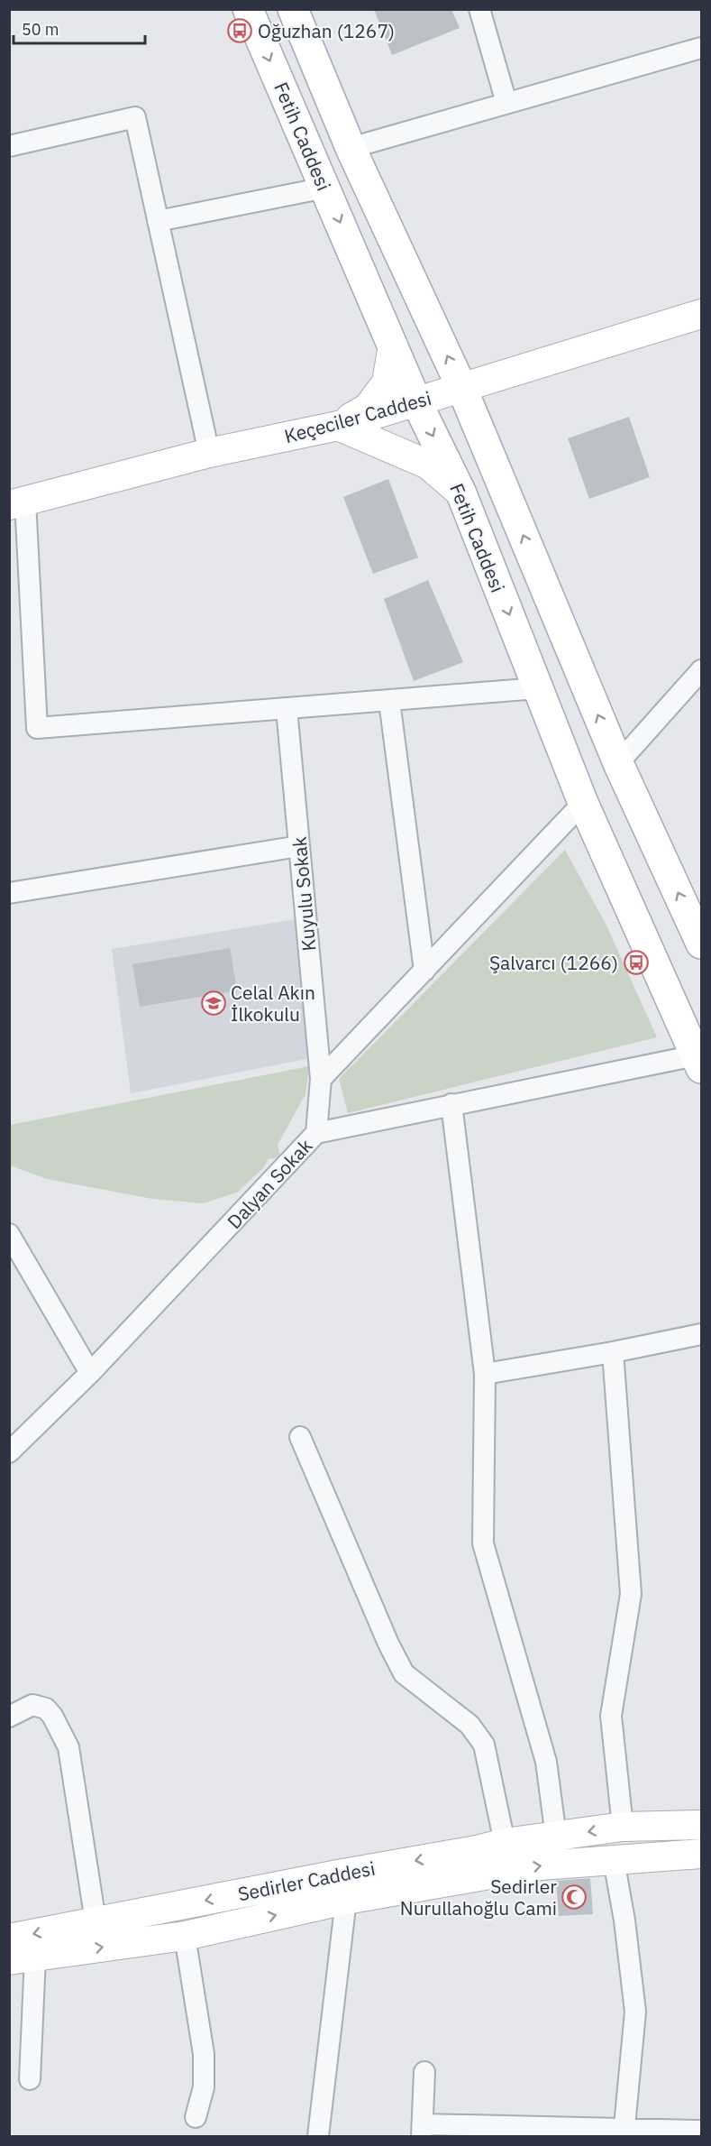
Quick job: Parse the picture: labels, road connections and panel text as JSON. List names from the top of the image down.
{
  "streets": {
    "main road": ["Fetih Caddesi", "Keçeciler Caddesi", "Sedirler Caddesi"],
    "street": ["Kuyulu Sokak", "Dalyan Sokak"]
  },
  "crossings": [
    ["Fetih Caddesi", "Keçeciler Caddesi"],
    ["Kuyulu Sokak", "Dalyan Sokak"]
  ],
  "places": {
    "bus stop": ["Oğuzhan (1267)", "Şalvarcı (1266)"],
    "school or university": ["Celal Akın İlkokulu"],
    "mosque": ["Sedirler Nurullahoğlu Cami"]
  },
  "scale_bar": "50 m"
}
